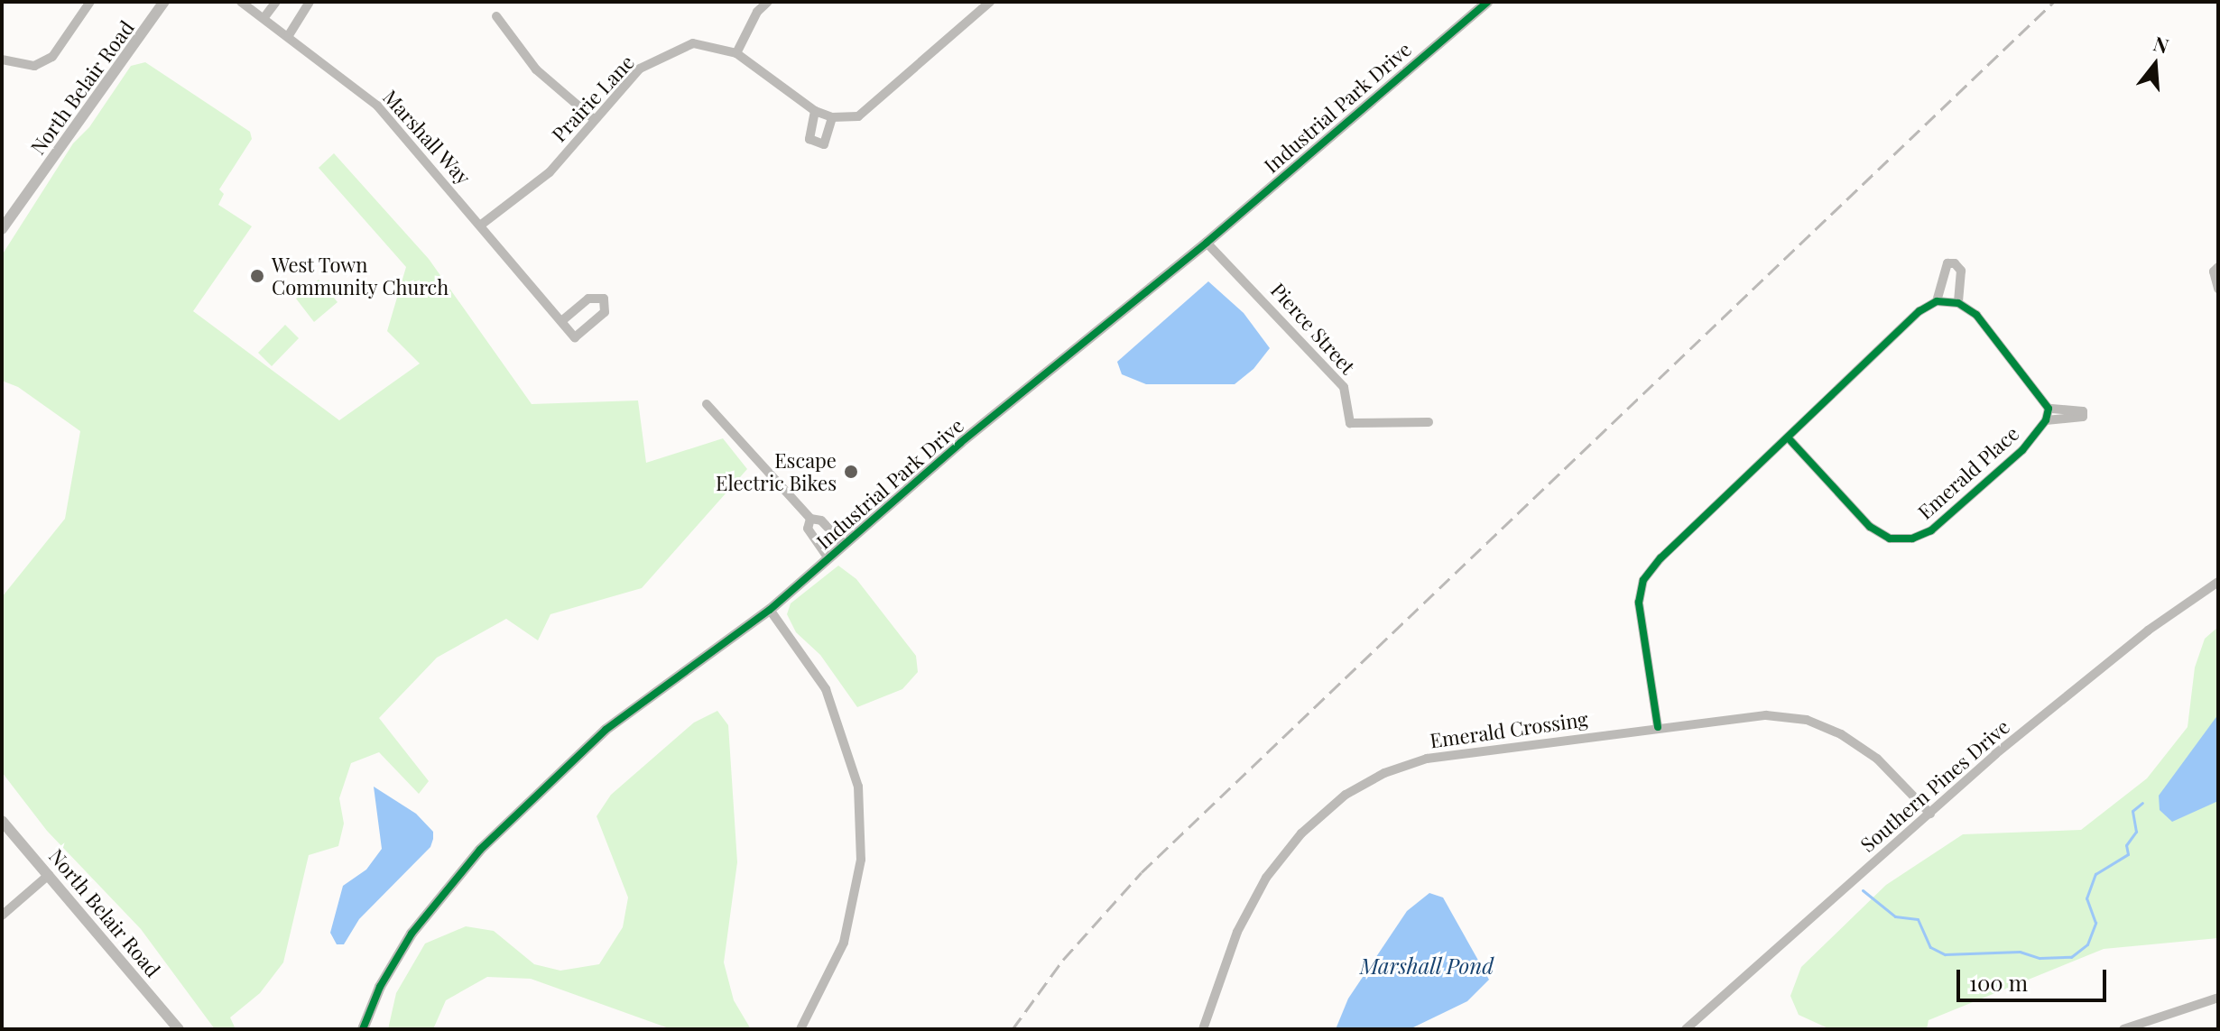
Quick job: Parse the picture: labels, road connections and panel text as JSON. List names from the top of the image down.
{
  "streets": {
    "street": [
      "North Belair Road",
      "Prairie Lane",
      "Industrial Park Drive",
      "Marshall Way",
      "Pierce Street",
      "Emerald Place",
      "Emerald Crossing",
      "Southern Pines Drive"
    ]
  },
  "crossings": [
    ["Prairie Lane", "Marshall Way"],
    ["Industrial Park Drive", "Pierce Street"],
    ["Emerald Crossing", "Southern Pines Drive"]
  ],
  "water": ["Marshall Pond"],
  "places": ["West Town Community Church", "Escape Electric Bikes"],
  "scale_bar": "100 m",
  "north": "top"
}
